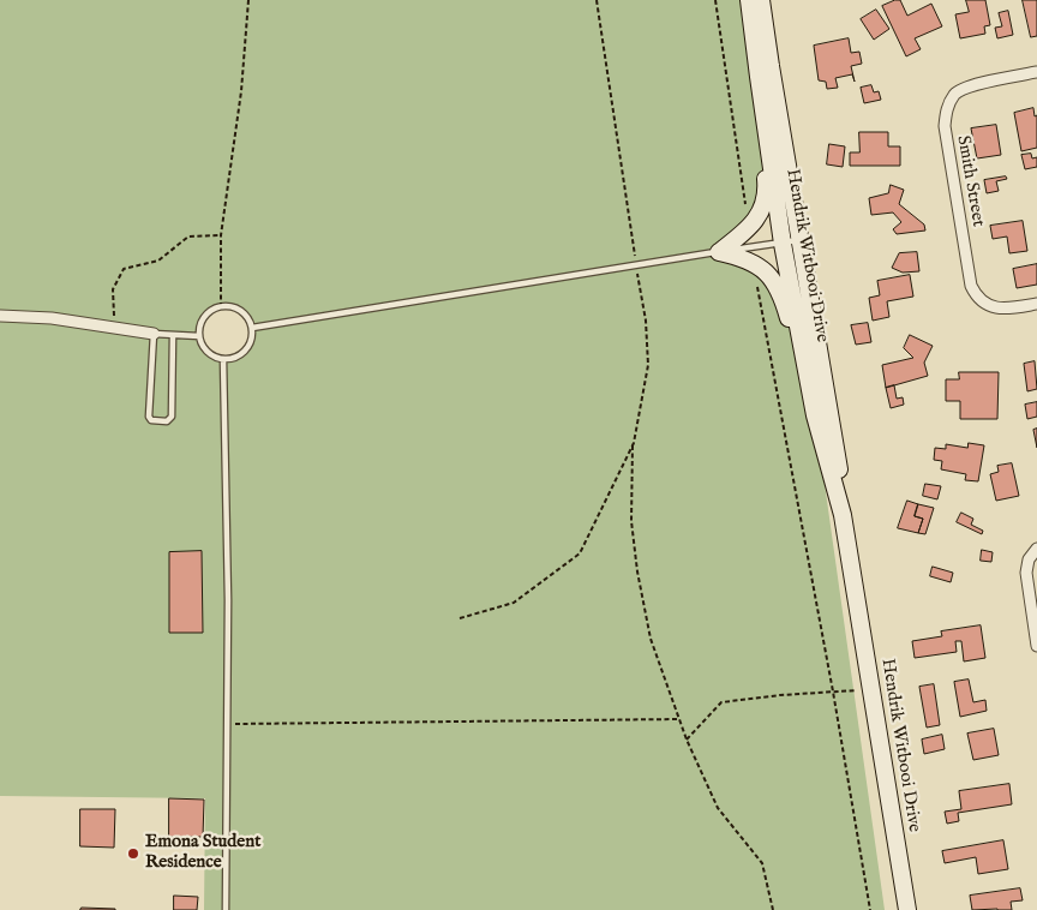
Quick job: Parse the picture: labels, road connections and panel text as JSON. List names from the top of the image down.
{
  "streets": {
    "main road": ["Hendrik Witbooi Drive"],
    "street": ["Smith Street"]
  },
  "places": ["Emona Student Residence"]
}
